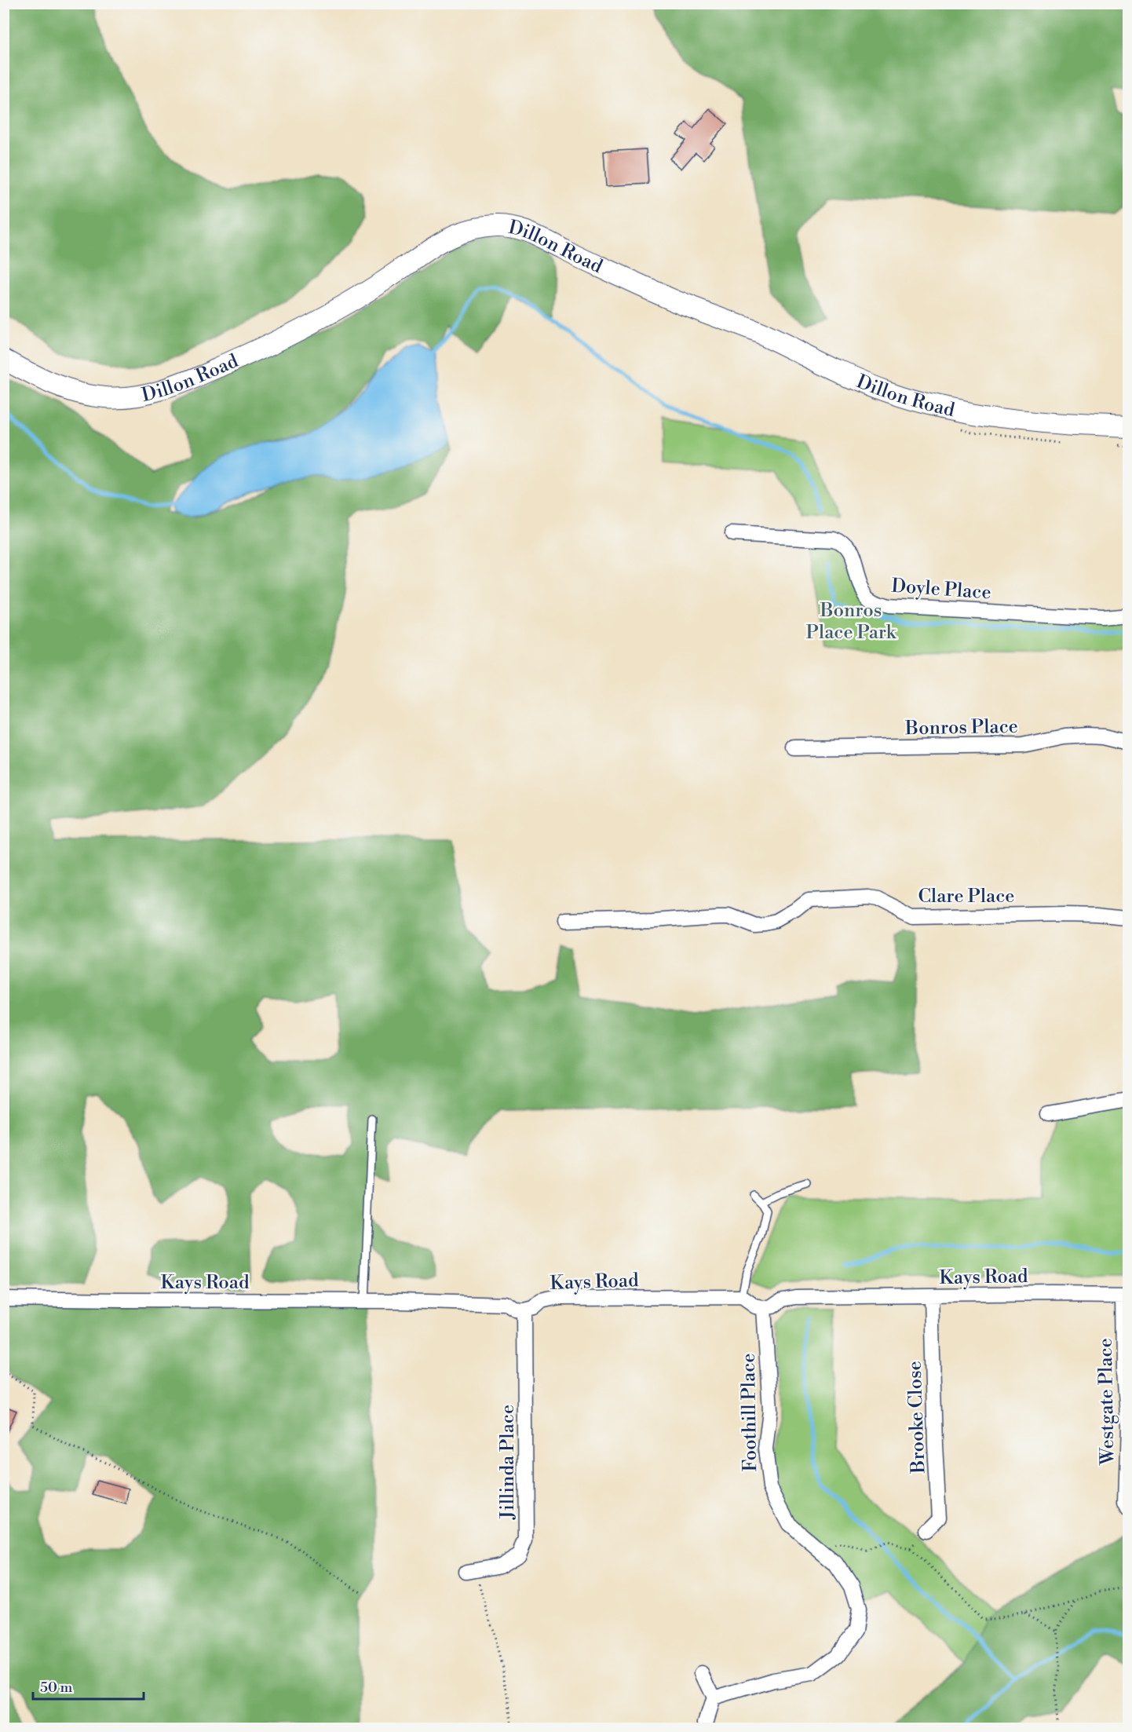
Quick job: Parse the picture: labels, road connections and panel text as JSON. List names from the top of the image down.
{
  "streets": {
    "main road": ["Dillon Road"],
    "street": [
      "Doyle Place",
      "Bonros Place",
      "Clare Place",
      "Kays Road",
      "Westgate Place",
      "Foothill Place",
      "Brooke Close",
      "Jillinda Place"
    ]
  },
  "crossings": [
    ["Kays Road", "Westgate Place"],
    ["Kays Road", "Foothill Place"],
    ["Kays Road", "Brooke Close"],
    ["Kays Road", "Jillinda Place"]
  ],
  "parks": ["Bonros Place Park"],
  "scale_bar": "50 m"
}
